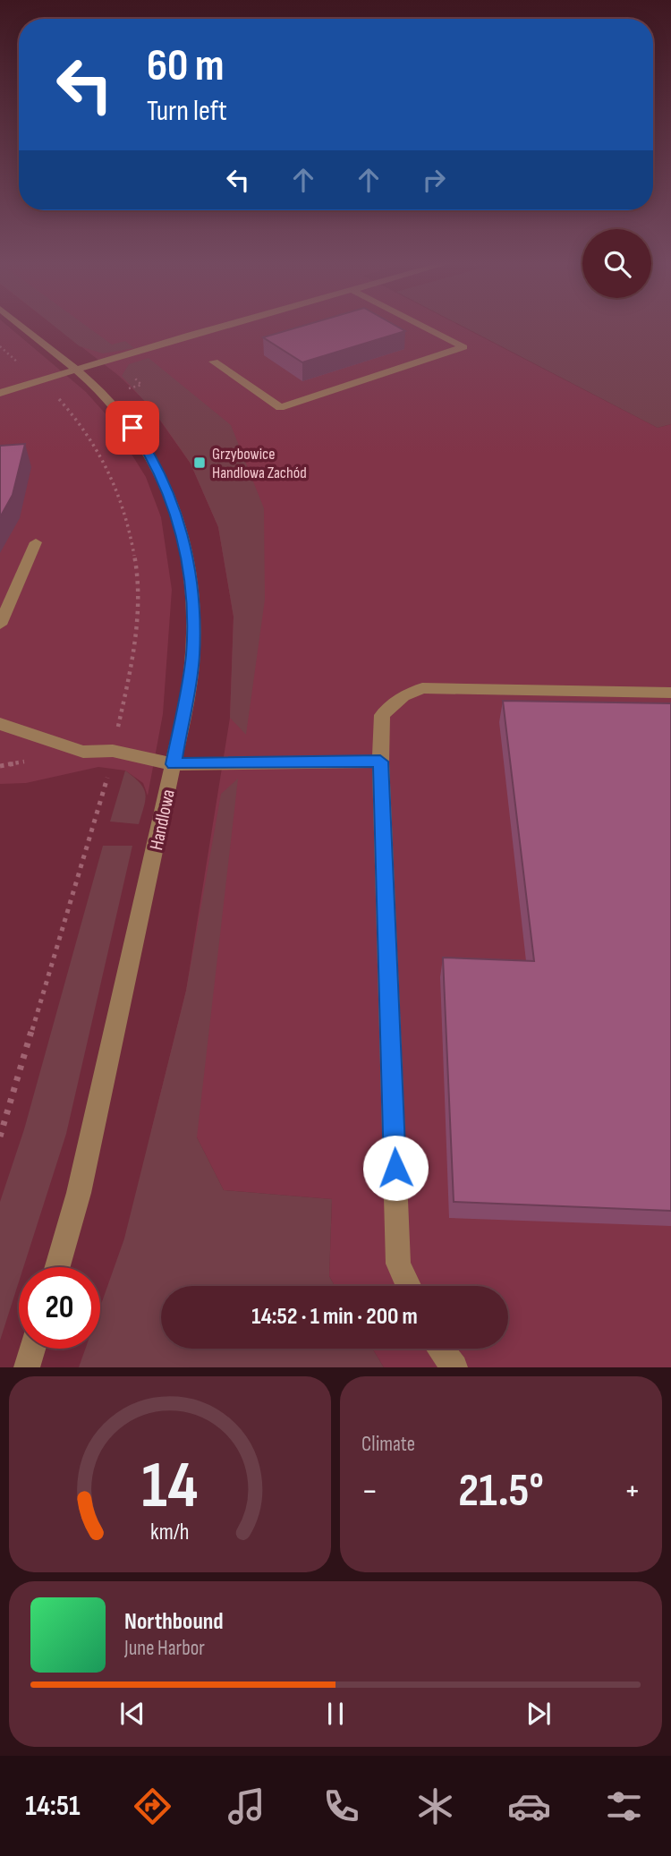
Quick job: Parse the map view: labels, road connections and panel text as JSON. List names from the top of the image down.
{
  "streets": {
    "street": ["Handlowa"]
  },
  "places": {
    "transit": ["Grzybowice Handlowa Zachód"]
  },
  "page": {
    "turn": ["60 m", "Turn left"],
    "limit": "20",
    "trip": "14:52 · 1 min · 200 m",
    "tile": "Climate",
    "heat": ["−", "21.5°", "+"],
    "song": ["Northbound", "June Harbor"],
    "tabs": "14:51",
    "gauge": ["14", "km/h"]
  }
}
